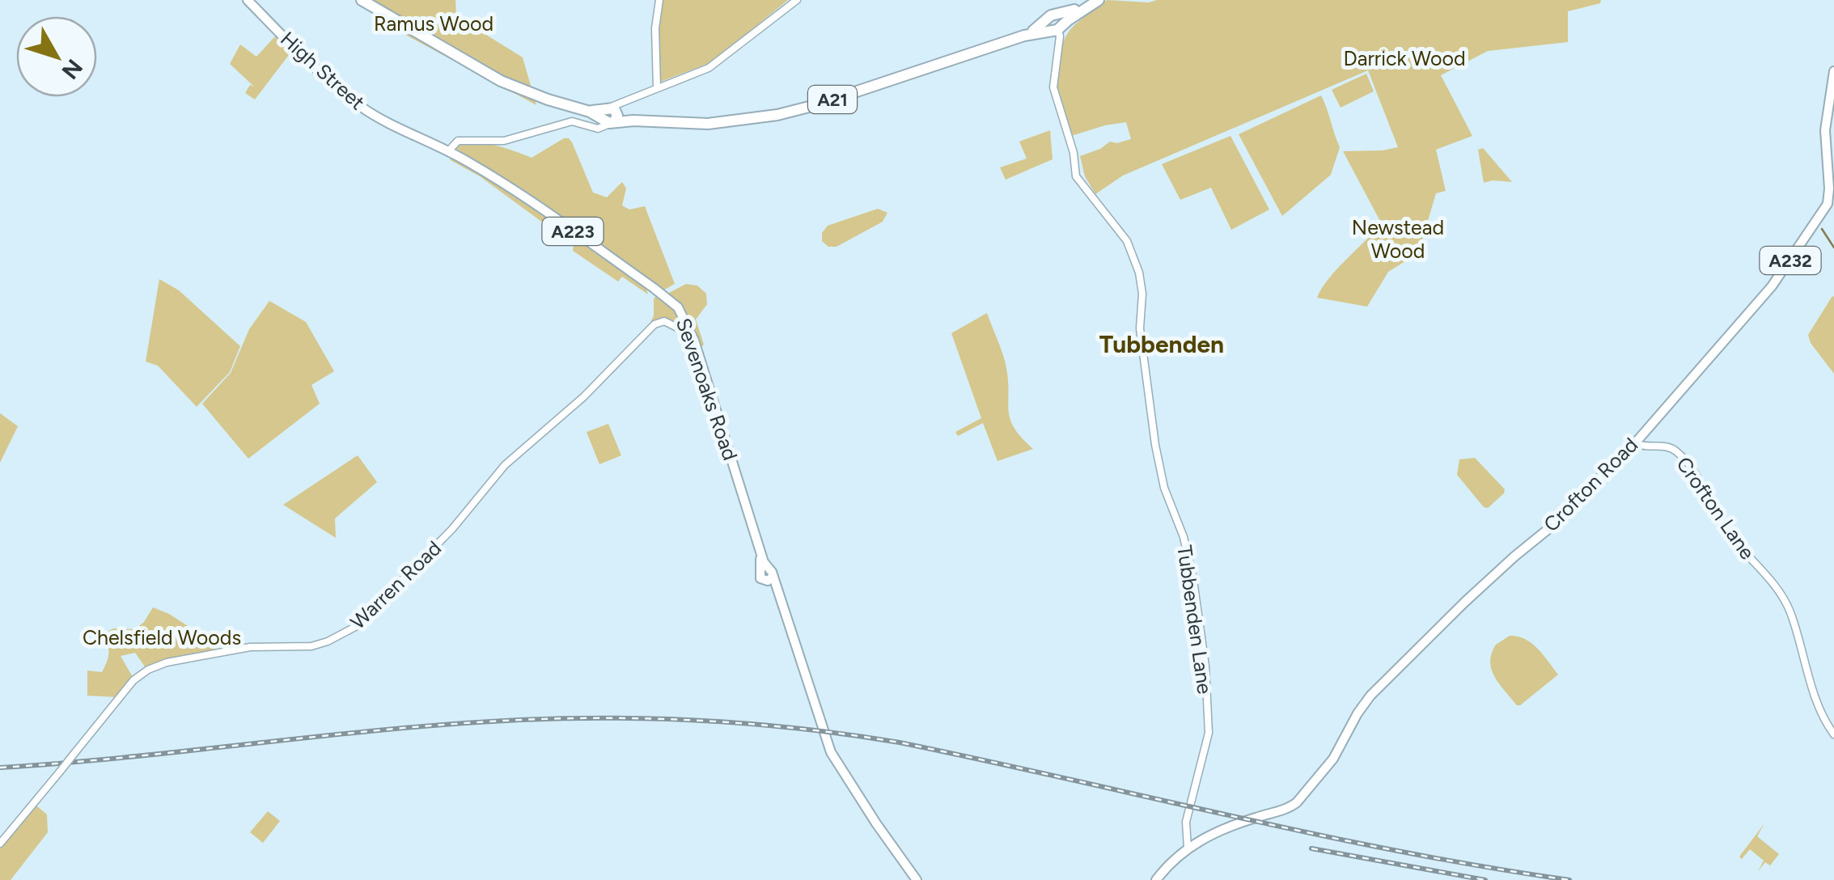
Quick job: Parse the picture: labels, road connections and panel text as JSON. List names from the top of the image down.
{
  "streets": {
    "highway": ["A21"],
    "main road": [
      "High Street",
      "A223",
      "A232",
      "Sevenoaks Road",
      "Crofton Road"
    ],
    "street": ["Crofton Lane", "Warren Road", "Tubbenden Lane"]
  },
  "crossings": [
    ["High Street", "Sevenoaks Road"],
    ["A21", "Tubbenden Lane"],
    ["A232", "Crofton Road"],
    ["A232", "Tubbenden Lane"],
    ["Sevenoaks Road", "Warren Road"],
    ["Crofton Road", "Crofton Lane"],
    ["Crofton Road", "Tubbenden Lane"]
  ],
  "districts": ["Tubbenden"],
  "parks": [
    "Ramus Wood",
    "Darrick Wood",
    "Newstead Wood",
    "Chelsfield Woods"
  ],
  "north": "bottom right"
}
